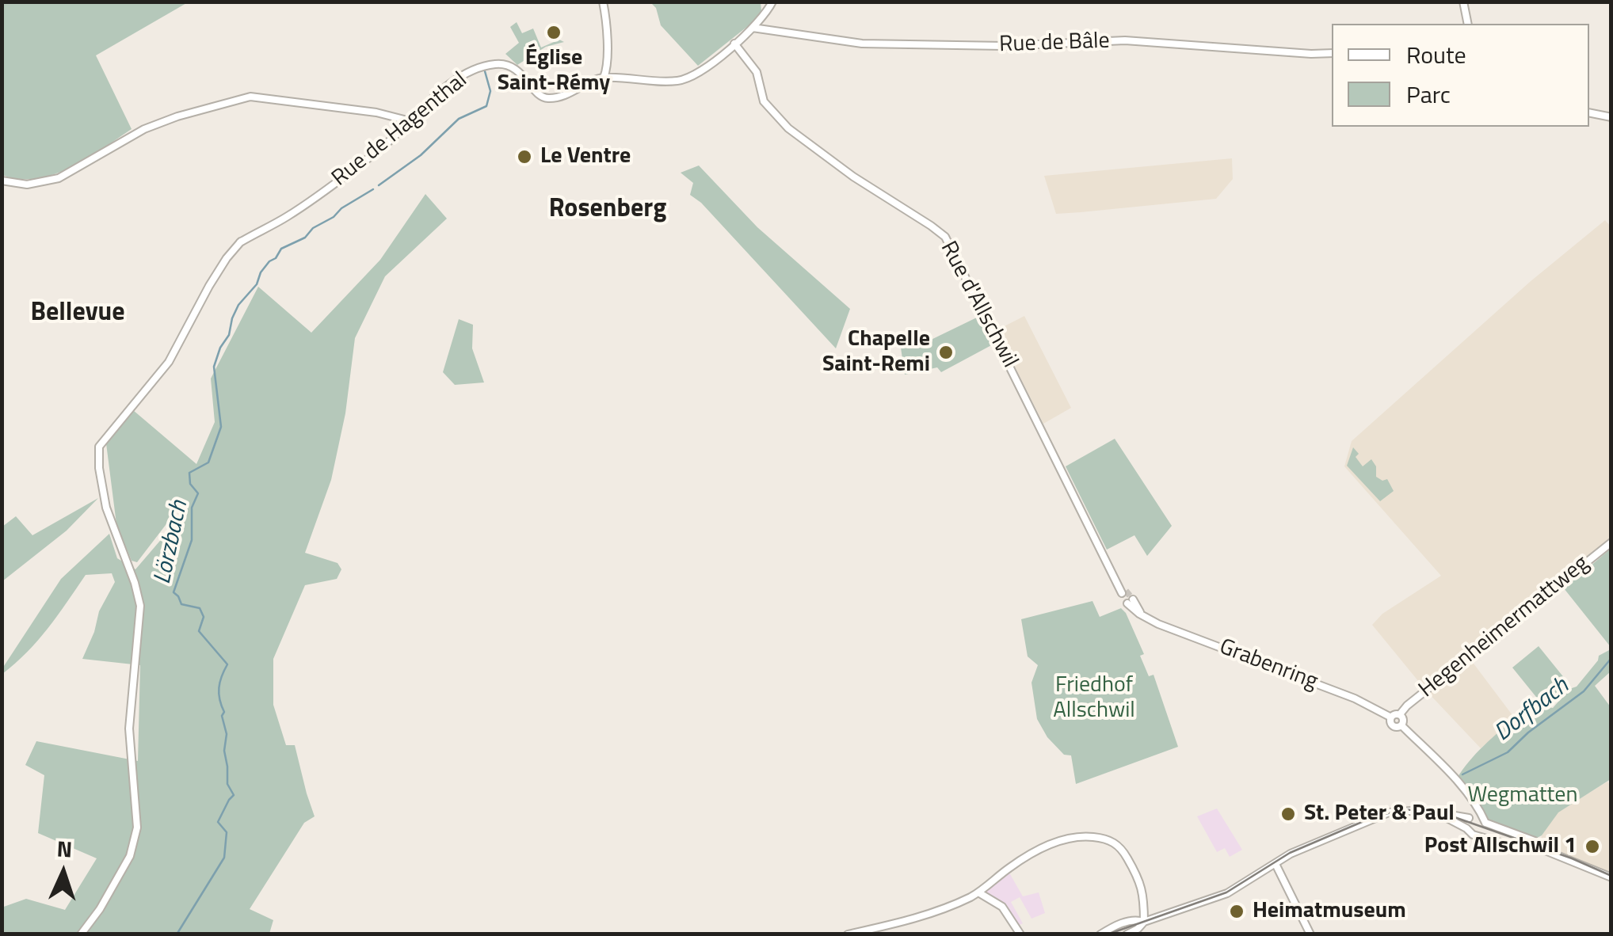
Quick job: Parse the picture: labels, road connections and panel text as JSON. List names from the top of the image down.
{
  "streets": {
    "main road": [
      "Rue de Bâle",
      "Rue de Hagenthal",
      "Rue d'Allschwil",
      "Hegenheimermattweg",
      "Grabenring"
    ]
  },
  "districts": ["Rosenberg", "Bellevue"],
  "water": ["Lörzbach", "Dorfbach"],
  "parks": ["Friedhof Allschwil", "Wegmatten"],
  "places": [
    "Église Saint-Rémy",
    "Le Ventre",
    "Chapelle Saint-Remi",
    "St. Peter & Paul",
    "Post Allschwil 1",
    "Heimatmuseum"
  ],
  "legend": ["Route", "Parc"],
  "north": "top"
}
